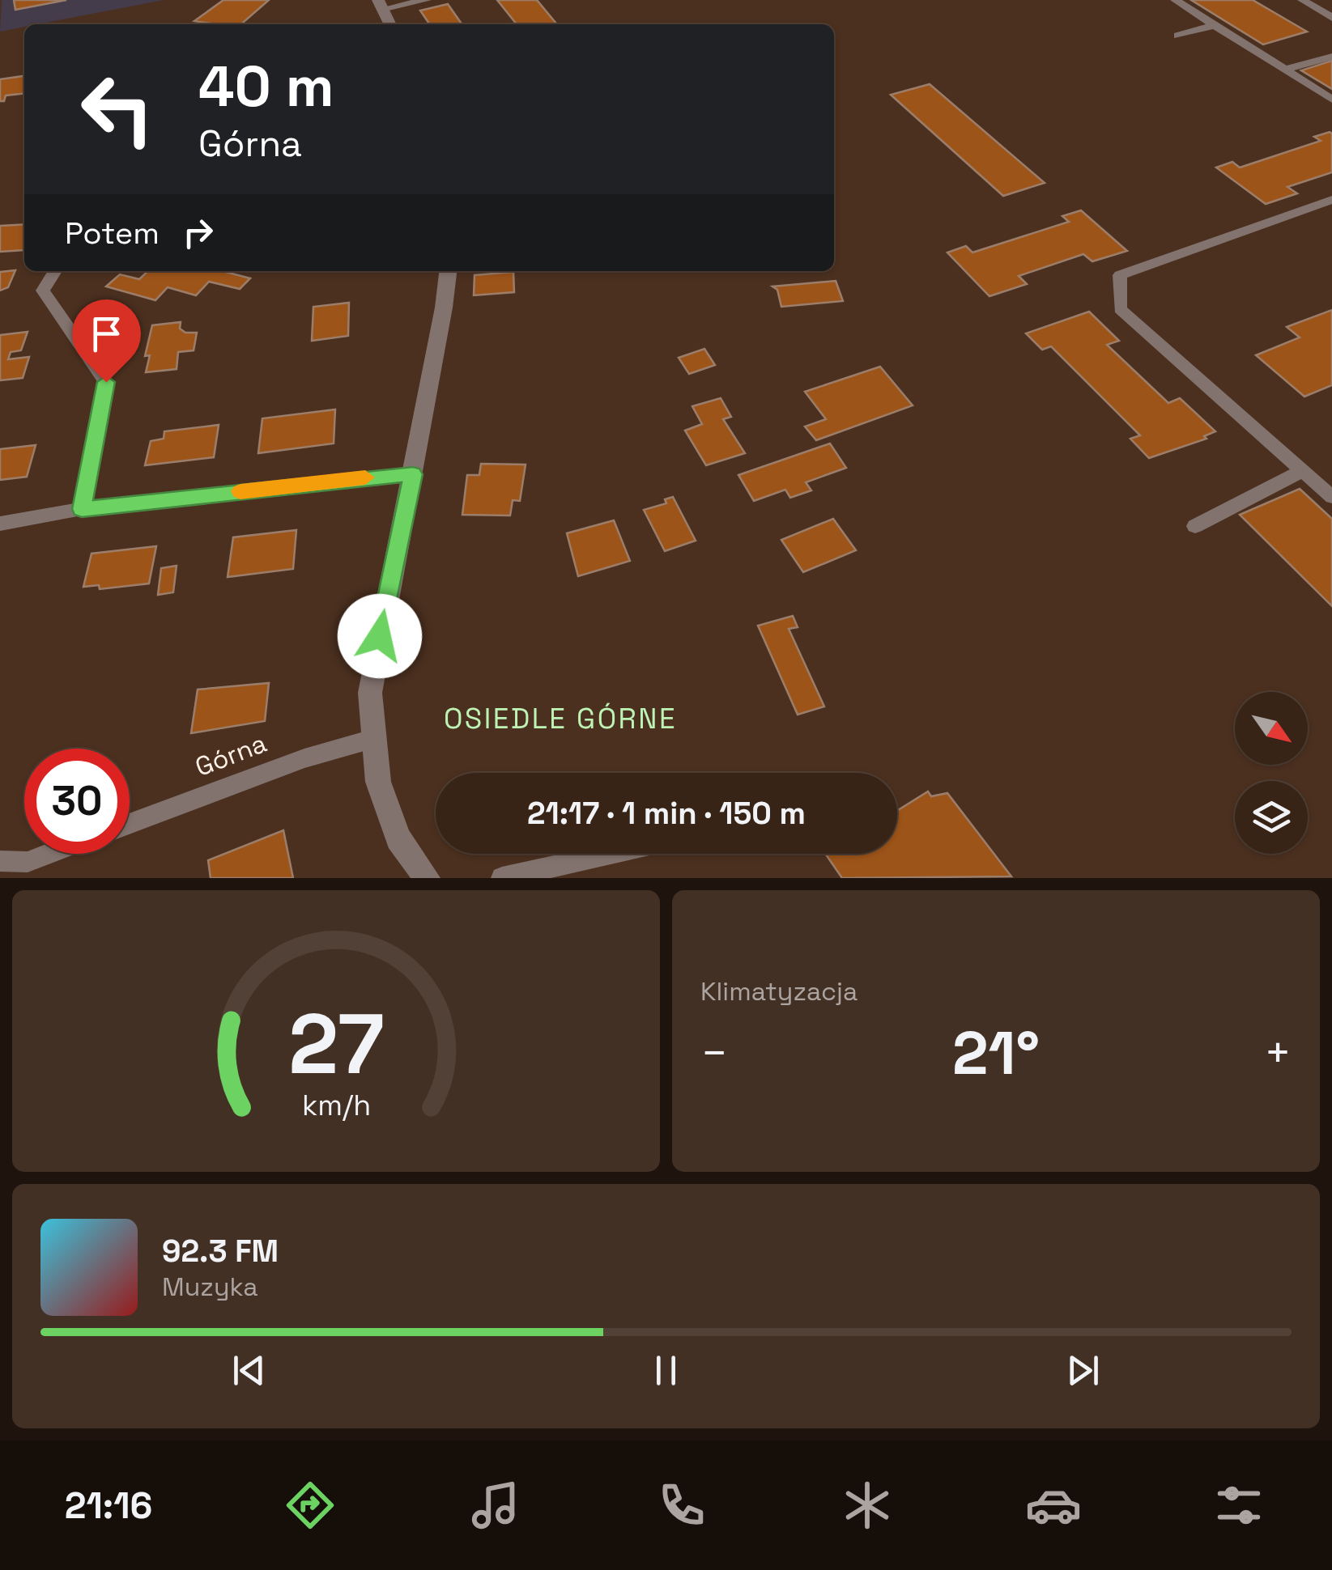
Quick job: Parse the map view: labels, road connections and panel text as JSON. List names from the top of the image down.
{
  "streets": {
    "lane": ["Górna"]
  },
  "districts": ["OSIEDLE GÓRNE"],
  "north": "bottom right",
  "page": {
    "turn": ["40 m", "Górna"],
    "then": "Potem",
    "limit": "30",
    "trip": "21:17 · 1 min · 150 m",
    "tile": "Klimatyzacja",
    "heat": ["−", "21°", "+"],
    "song": ["92.3 FM", "Muzyka"],
    "tabs": "21:16",
    "gauge": ["27", "km/h"]
  }
}
